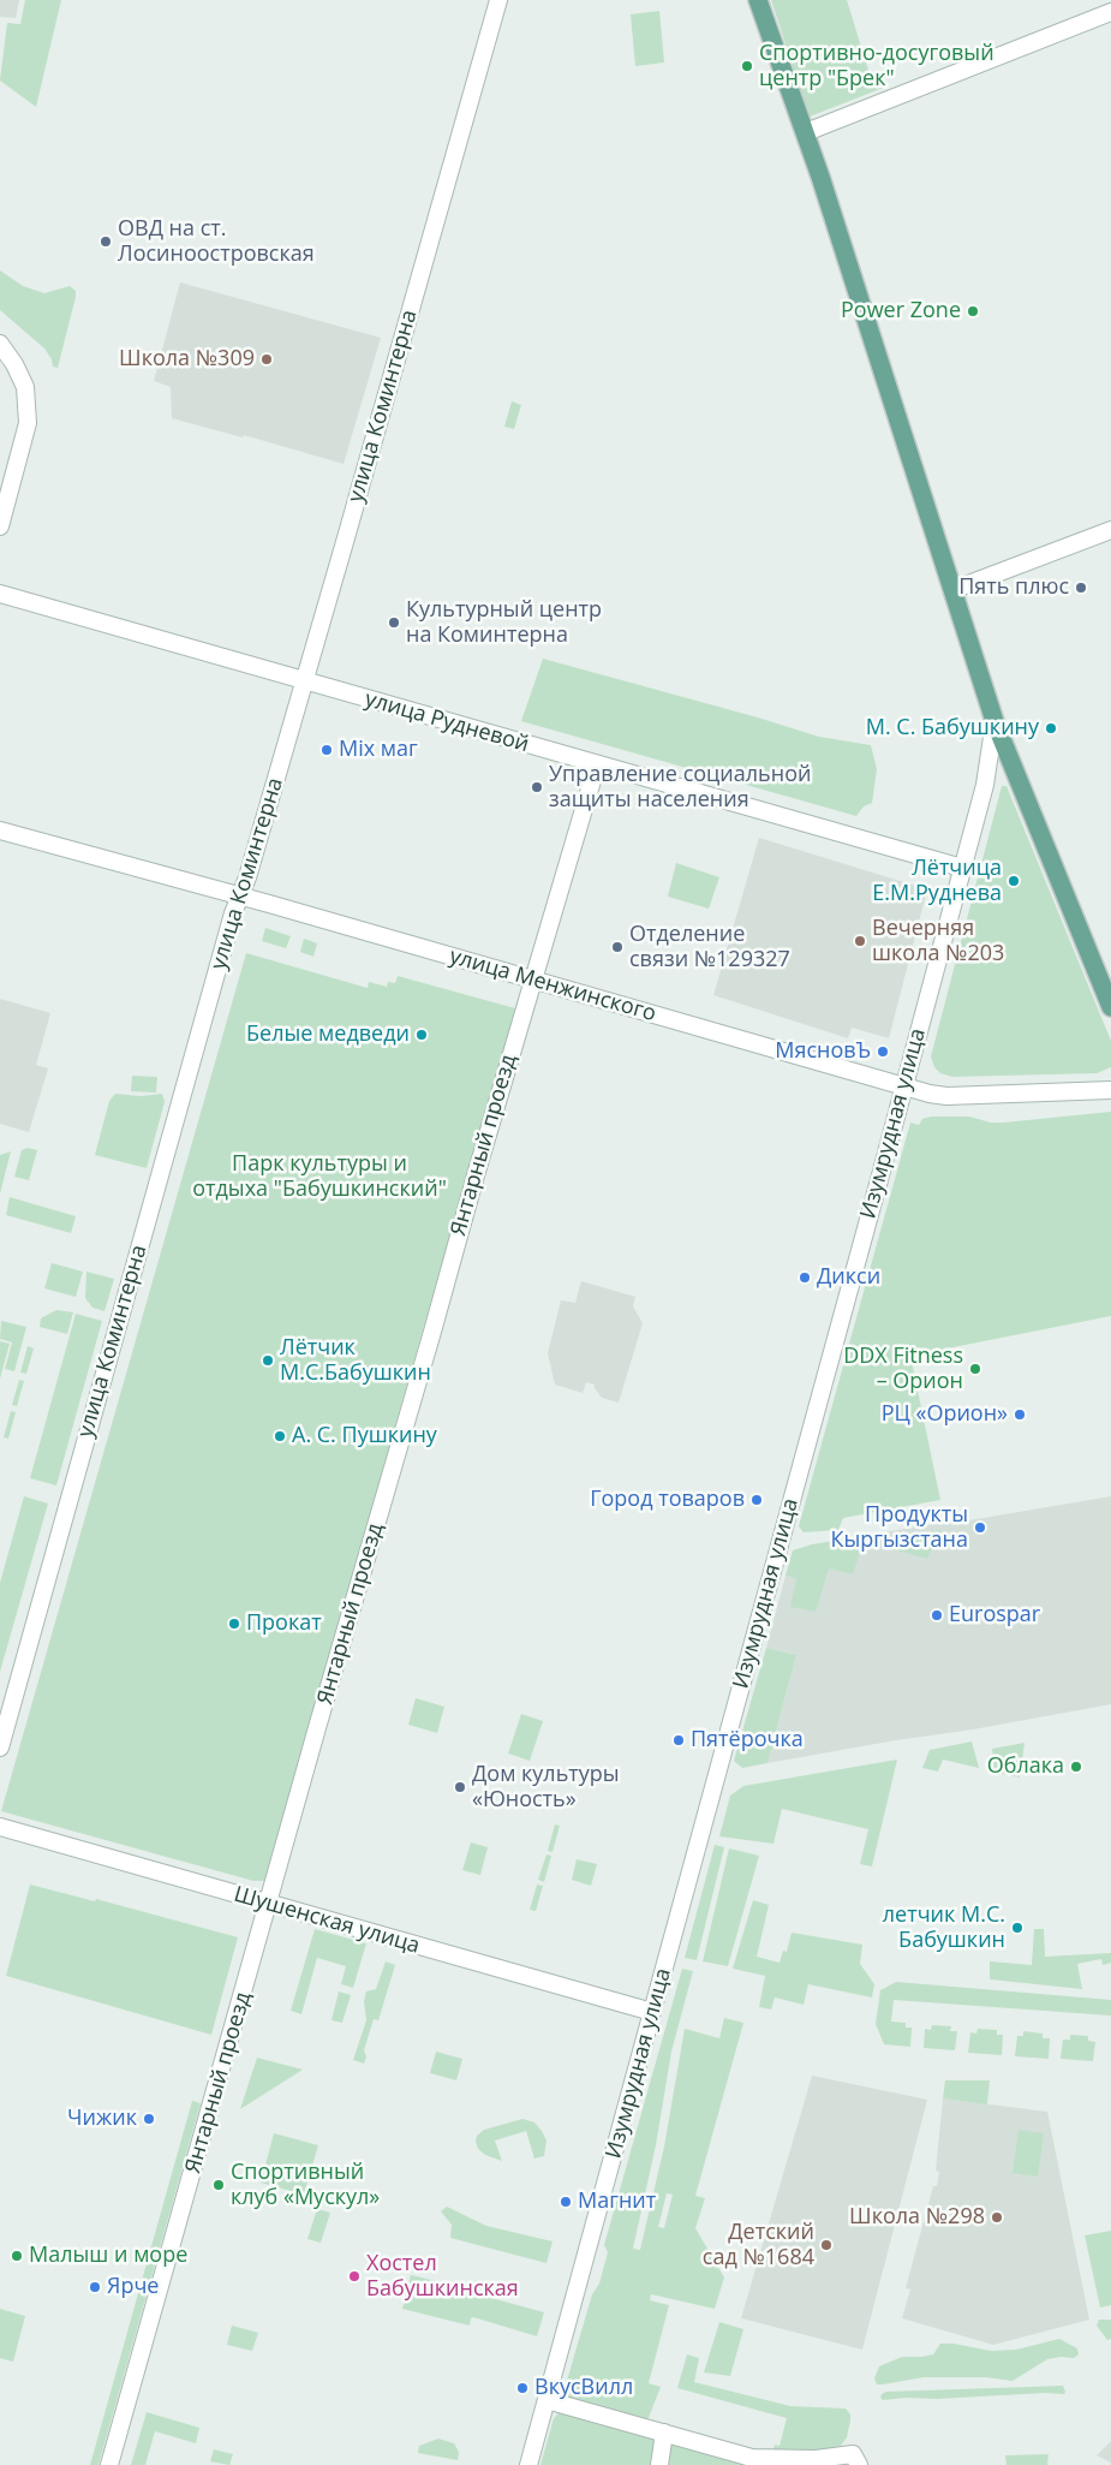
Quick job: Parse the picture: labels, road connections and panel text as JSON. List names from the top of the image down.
{
  "streets": {
    "street": [
      "улица Коминтерна",
      "улица Рудневой",
      "улица Менжинского",
      "Изумрудная улица",
      "Янтарный проезд",
      "Шушенская улица"
    ]
  },
  "crossings": [
    ["улица Коминтерна", "улица Рудневой"],
    ["улица Коминтерна", "улица Менжинского"],
    ["улица Рудневой", "Изумрудная улица"],
    ["улица Рудневой", "Янтарный проезд"],
    ["улица Менжинского", "Изумрудная улица"],
    ["улица Менжинского", "Янтарный проезд"],
    ["Изумрудная улица", "Шушенская улица"],
    ["Янтарный проезд", "Шушенская улица"]
  ],
  "parks": ["Парк культуры и отдыха \"Бабушкинский\""],
  "places": [
    "Спортивно-досуговый центр \"Брек\"",
    "ОВД на ст. Лосиноостровская",
    "Power Zone",
    "Школа №309",
    "Пять плюс",
    "Культурный центр на Коминтерна",
    "М. С. Бабушкину",
    "Mix маг",
    "Управление социальной защиты населения",
    "Лётчица Е.М.Руднева",
    "Вечерняя школа №203",
    "Отделение связи №129327",
    "Белые медведи",
    "МясновЪ",
    "Дикси",
    "Лётчик М.С.Бабушкин",
    "DDX Fitness – Орион",
    "РЦ «Орион»",
    "А. С. Пушкину",
    "Город товаров",
    "Продукты Кыргызстана",
    "Eurospar",
    "Прокат",
    "Пятёрочка",
    "Облака",
    "Дом культуры «Юность»",
    "летчик М.С. Бабушкин",
    "Чижик",
    "Спортивный клуб «Мускул»",
    "Магнит",
    "Школа №298",
    "Детский сад №1684",
    "Малыш и море",
    "Хостел Бабушкинская",
    "Ярче",
    "ВкусВилл"
  ]
}
